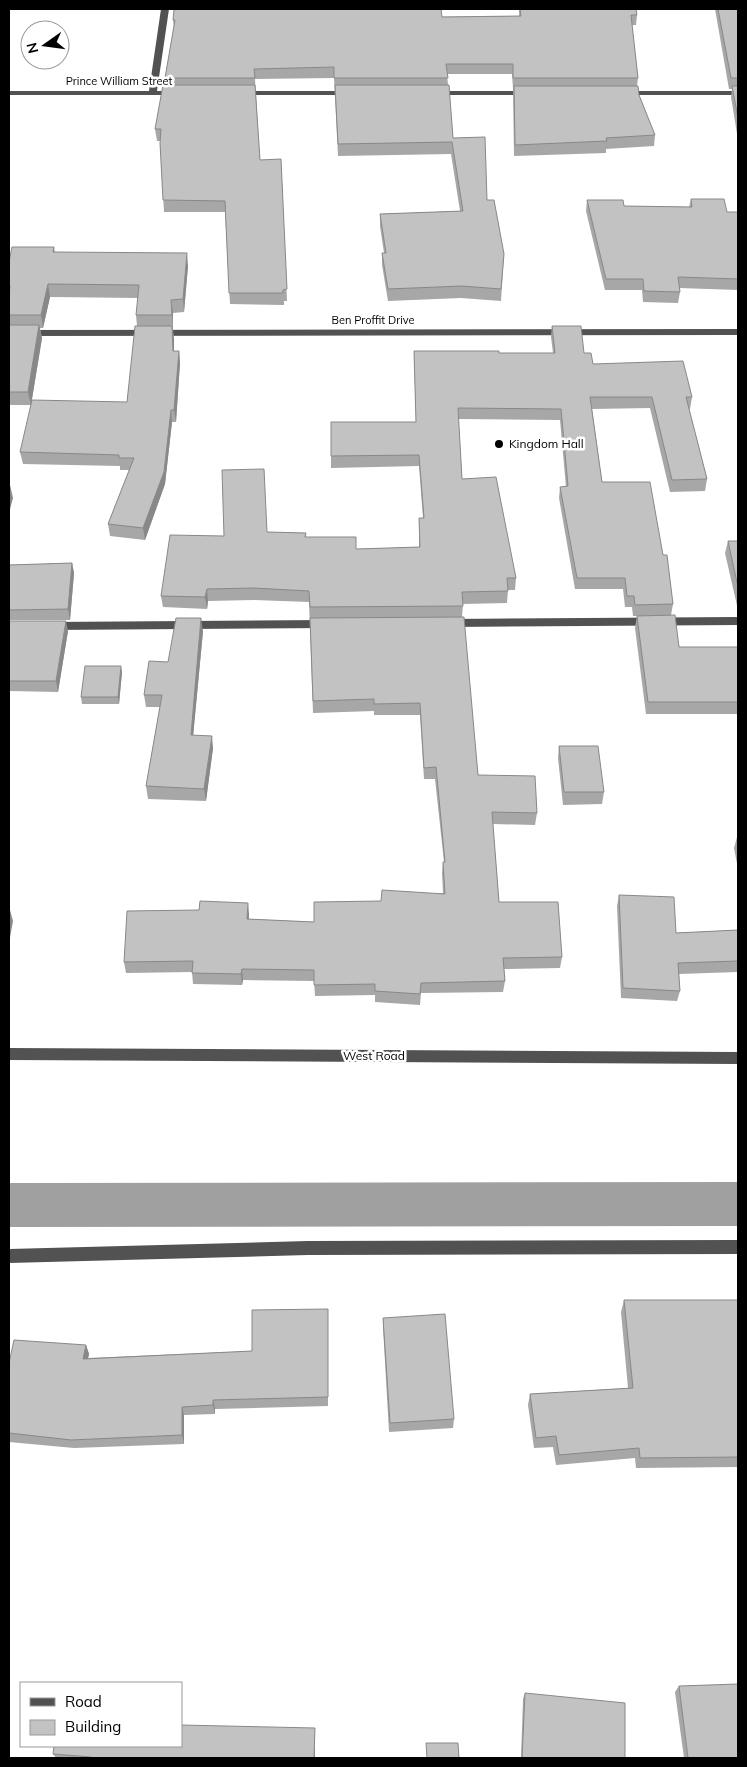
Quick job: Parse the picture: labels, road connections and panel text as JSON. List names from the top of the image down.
{
  "streets": {
    "street": ["Prince William Street", "Ben Proffit Drive", "West Road"]
  },
  "places": ["Kingdom Hall"],
  "legend": ["Road", "Building"],
  "north": "left"
}
